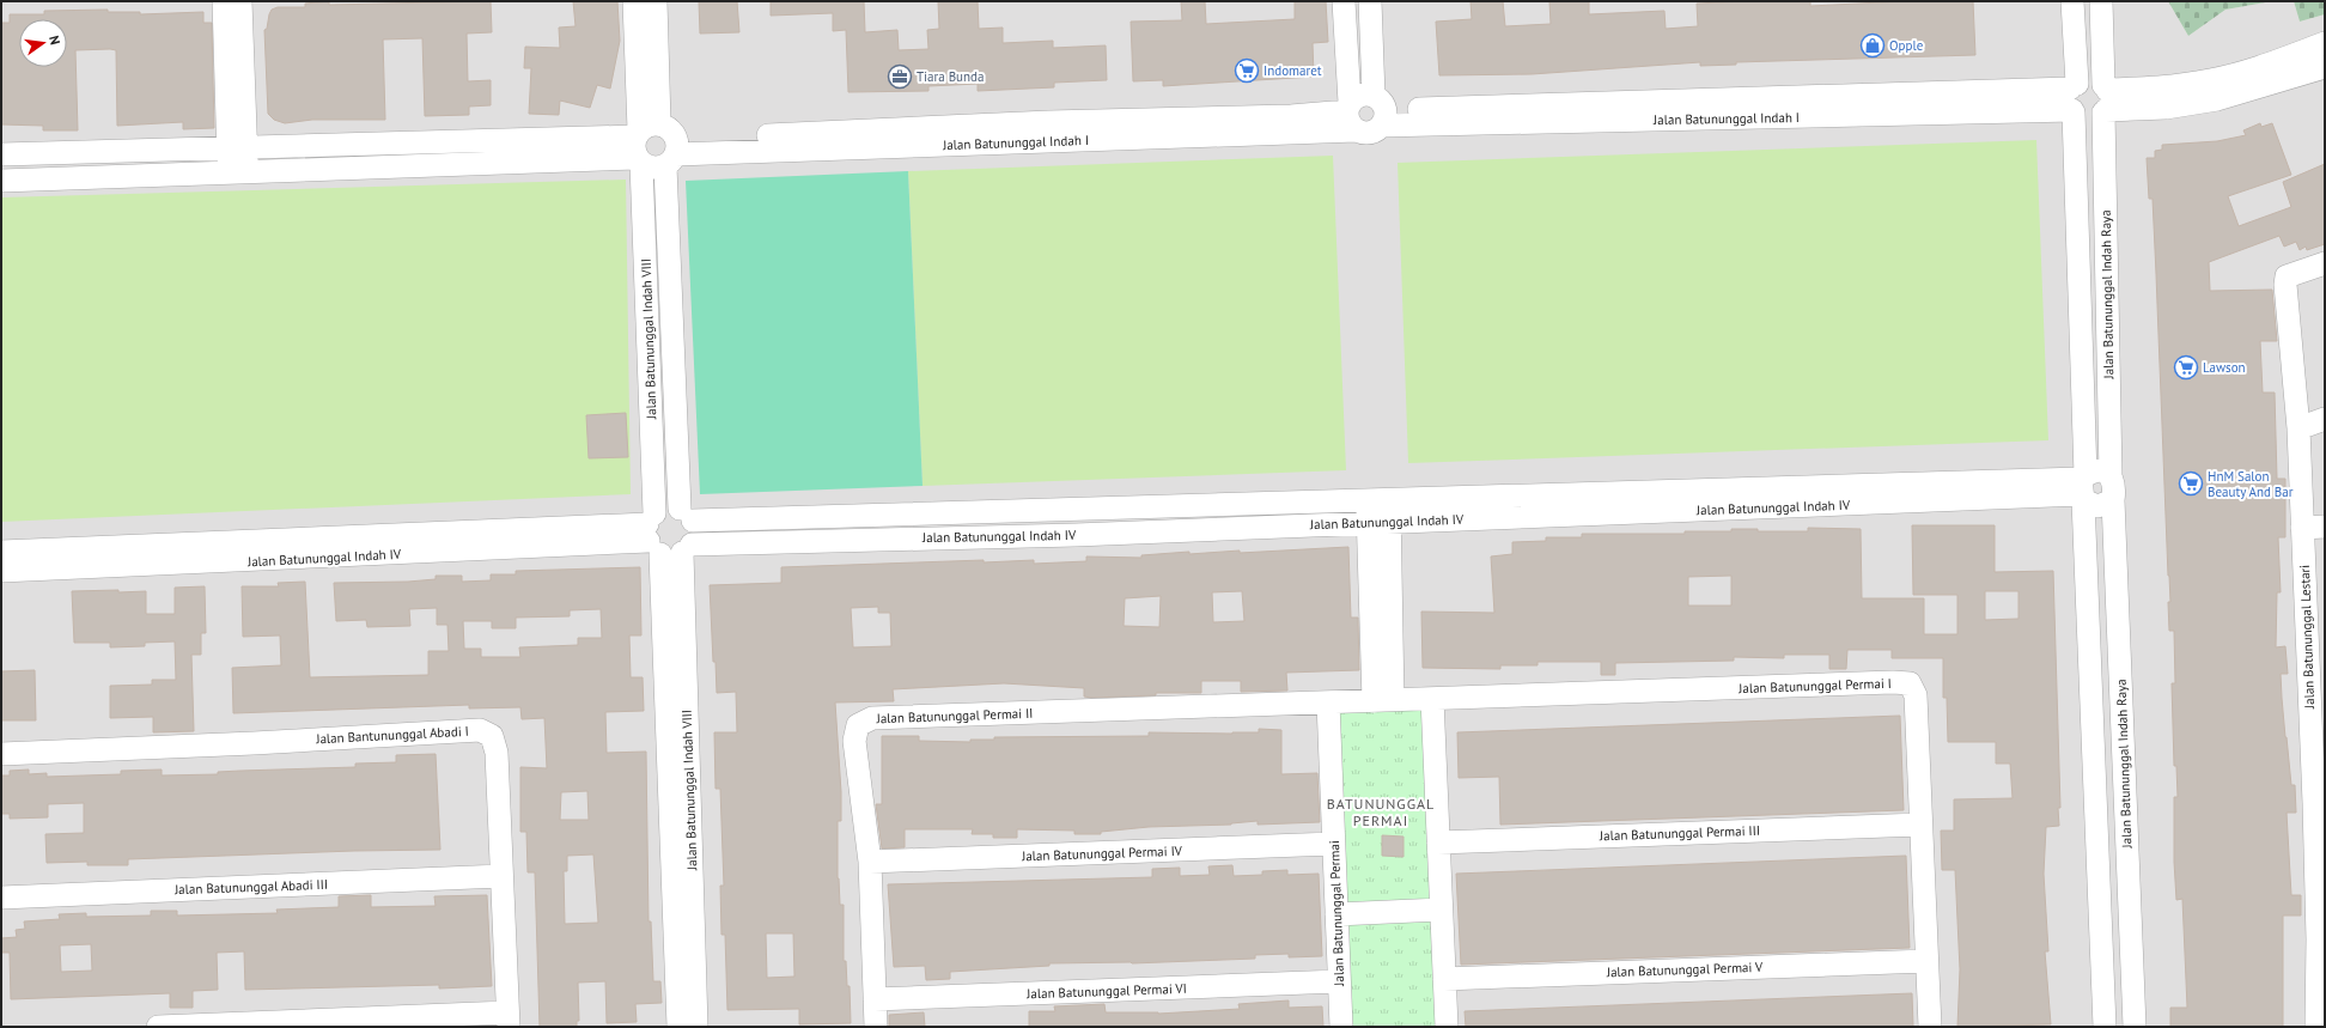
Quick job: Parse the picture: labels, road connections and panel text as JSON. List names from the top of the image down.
{
  "streets": {
    "street": [
      "Jalan Batununggal Indah I",
      "Jalan Batununggal Indah Raya",
      "Jalan Batununggal Indah VIII",
      "Jalan Batununggal Indah IV",
      "Jalan Batununggal Lestari",
      "Jalan Batununggal Permai I",
      "Jalan Batununggal Permai II",
      "Jalan Bantununggal Abadi I",
      "Jalan Batununggal Permai III",
      "Jalan Batununggal Permai IV",
      "Jalan Batununggal Abadi III",
      "Jalan Batununggal Permai",
      "Jalan Batununggal Permai V",
      "Jalan Batununggal Permai VI"
    ]
  },
  "crossings": [
    ["Jalan Batununggal Indah I", "Jalan Batununggal Indah Raya"],
    ["Jalan Batununggal Indah I", "Jalan Batununggal Indah VIII"],
    ["Jalan Batununggal Indah Raya", "Jalan Batununggal Indah IV"],
    ["Jalan Batununggal Indah VIII", "Jalan Batununggal Indah IV"],
    ["Jalan Batununggal Permai I", "Jalan Batununggal Permai III"],
    ["Jalan Batununggal Permai I", "Jalan Batununggal Permai V"],
    ["Jalan Batununggal Permai II", "Jalan Batununggal Permai IV"],
    ["Jalan Batununggal Permai II", "Jalan Batununggal Permai"],
    ["Jalan Batununggal Permai II", "Jalan Batununggal Permai VI"],
    ["Jalan Bantununggal Abadi I", "Jalan Batununggal Abadi III"],
    ["Jalan Batununggal Permai IV", "Jalan Batununggal Permai"],
    ["Jalan Batununggal Permai", "Jalan Batununggal Permai VI"]
  ],
  "districts": ["BATUNUNGGAL PERMAI"],
  "places": {
    "shop": ["Opple"],
    "supermarket": ["Indomaret", "Lawson", "HnM Salon Beauty And Bar"],
    "office": ["Tiara Bunda"]
  },
  "north": "right"
}
